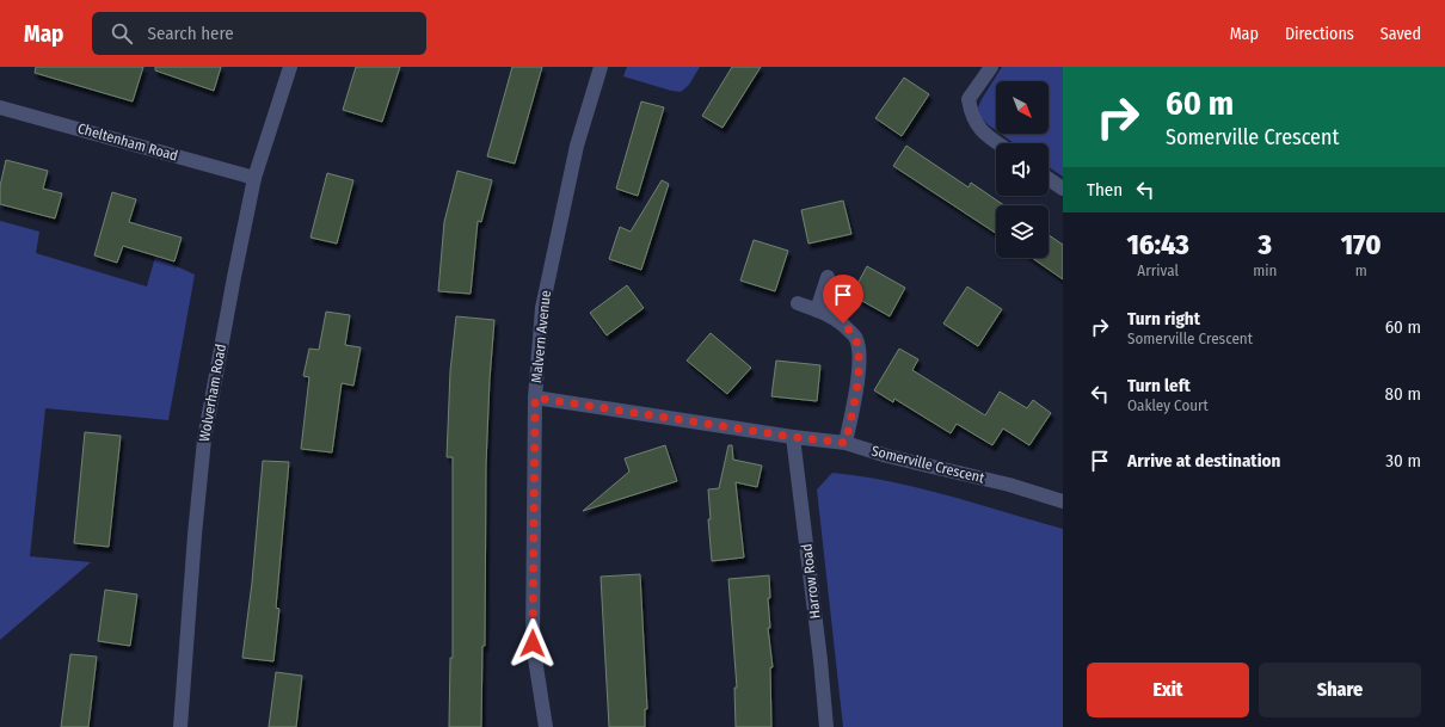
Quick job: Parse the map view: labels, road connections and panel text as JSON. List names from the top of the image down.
{
  "streets": {
    "street": [
      "Cheltenham Road",
      "Malvern Avenue",
      "Wolverham Road",
      "Somerville Crescent",
      "Harrow Road"
    ]
  },
  "crossings": [
    ["Cheltenham Road", "Wolverham Road"],
    ["Malvern Avenue", "Somerville Crescent"],
    ["Somerville Crescent", "Harrow Road"]
  ],
  "north": "bottom right",
  "page": {
    "header": "Map",
    "search": "Search here",
    "nav": ["Map", "Directions", "Saved"],
    "turn": ["60 m", "Somerville Crescent"],
    "then": "Then",
    "eta": [
      "16:43",
      "Arrival",
      "3",
      "min",
      "170",
      "m"
    ],
    "list": [
      {
        "name": "Turn right",
        "note": "Somerville Crescent",
        "value": "60 m"
      },
      {
        "name": "Turn left",
        "note": "Oakley Court",
        "value": "80 m"
      },
      {
        "name": "Arrive at destination",
        "value": "30 m"
      }
    ],
    "buttons": ["Exit", "Share"]
  }
}
